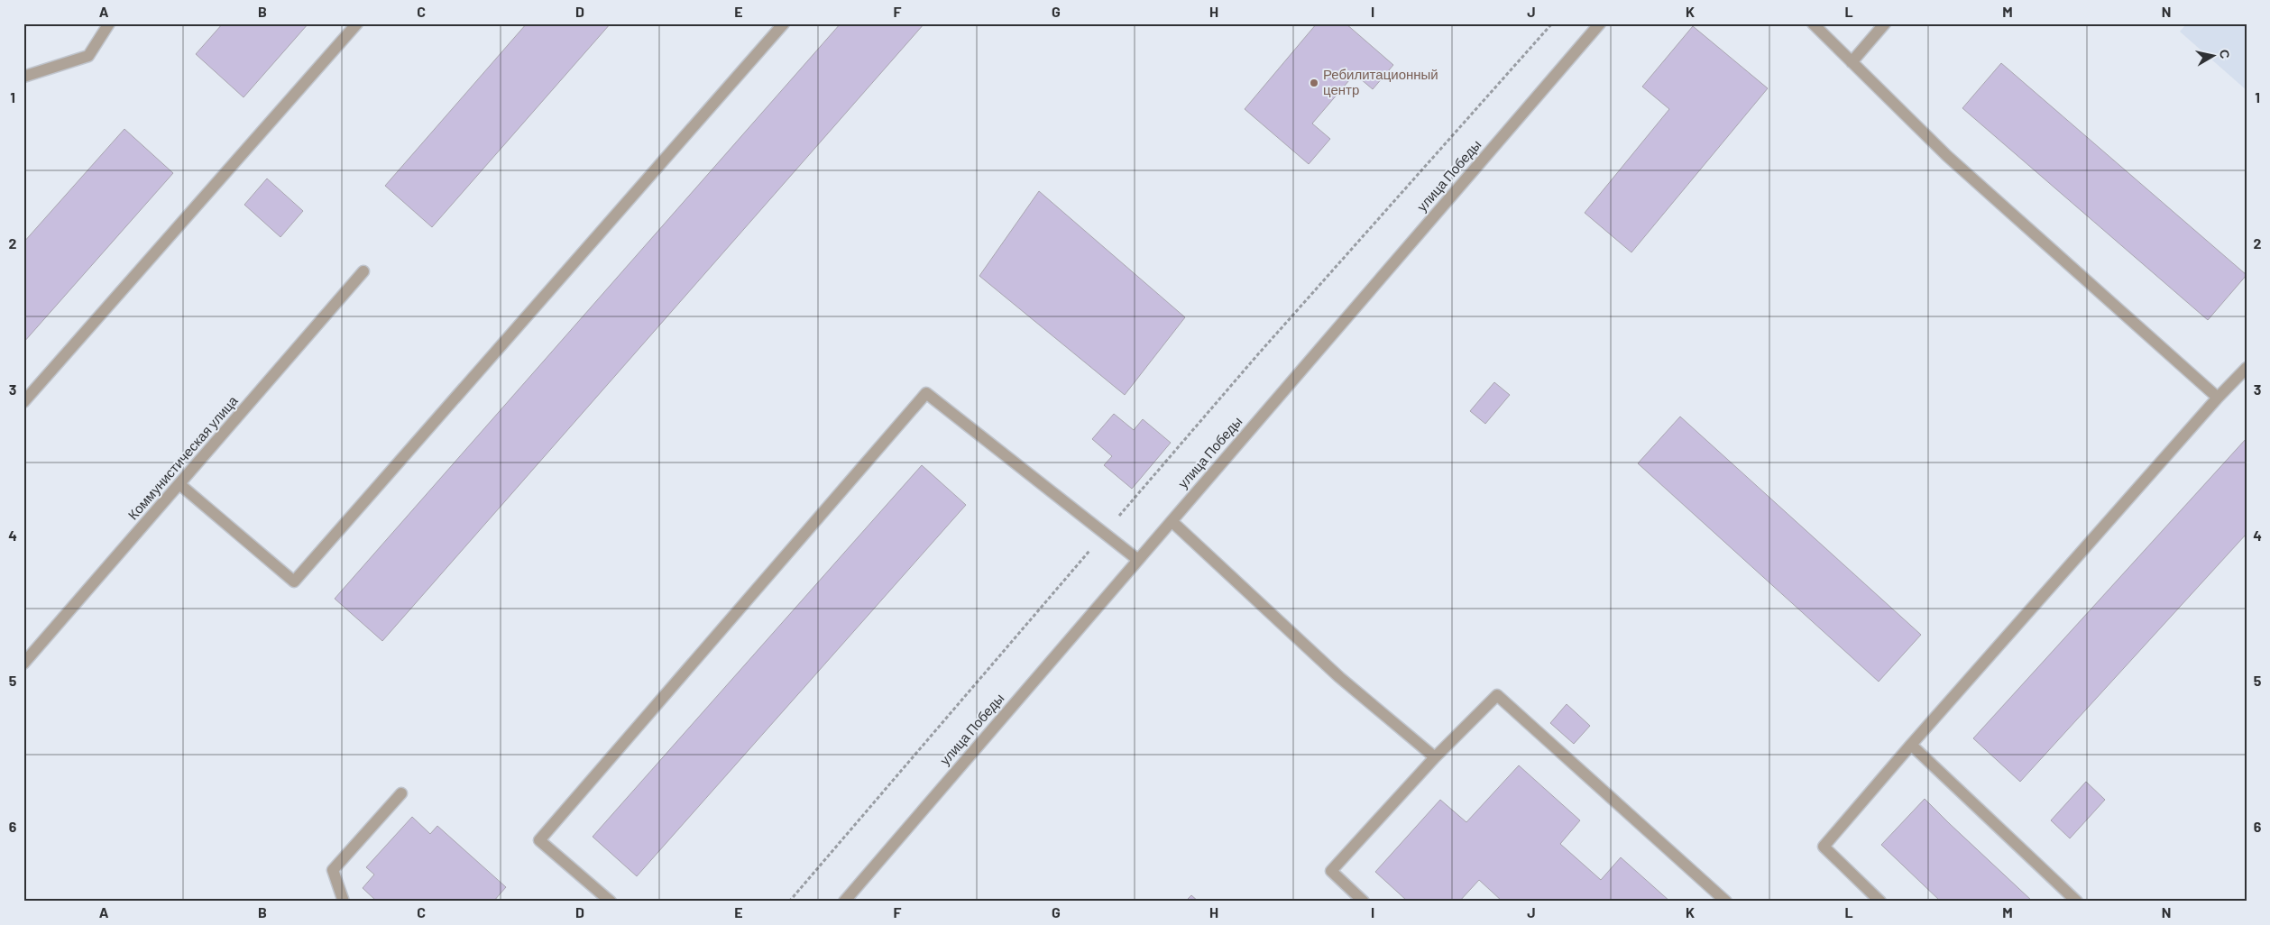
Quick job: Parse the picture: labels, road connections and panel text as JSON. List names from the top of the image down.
{
  "streets": {
    "street": ["улица Победы", "Коммунистическая улица"]
  },
  "places": ["Ребилитационный центр"],
  "north": "right",
  "grid": {
    "columns": [
      "A",
      "B",
      "C",
      "D",
      "E",
      "F",
      "G",
      "H",
      "I",
      "J",
      "K",
      "L",
      "M",
      "N"
    ],
    "rows": [
      "1",
      "2",
      "3",
      "4",
      "5",
      "6"
    ]
  }
}
